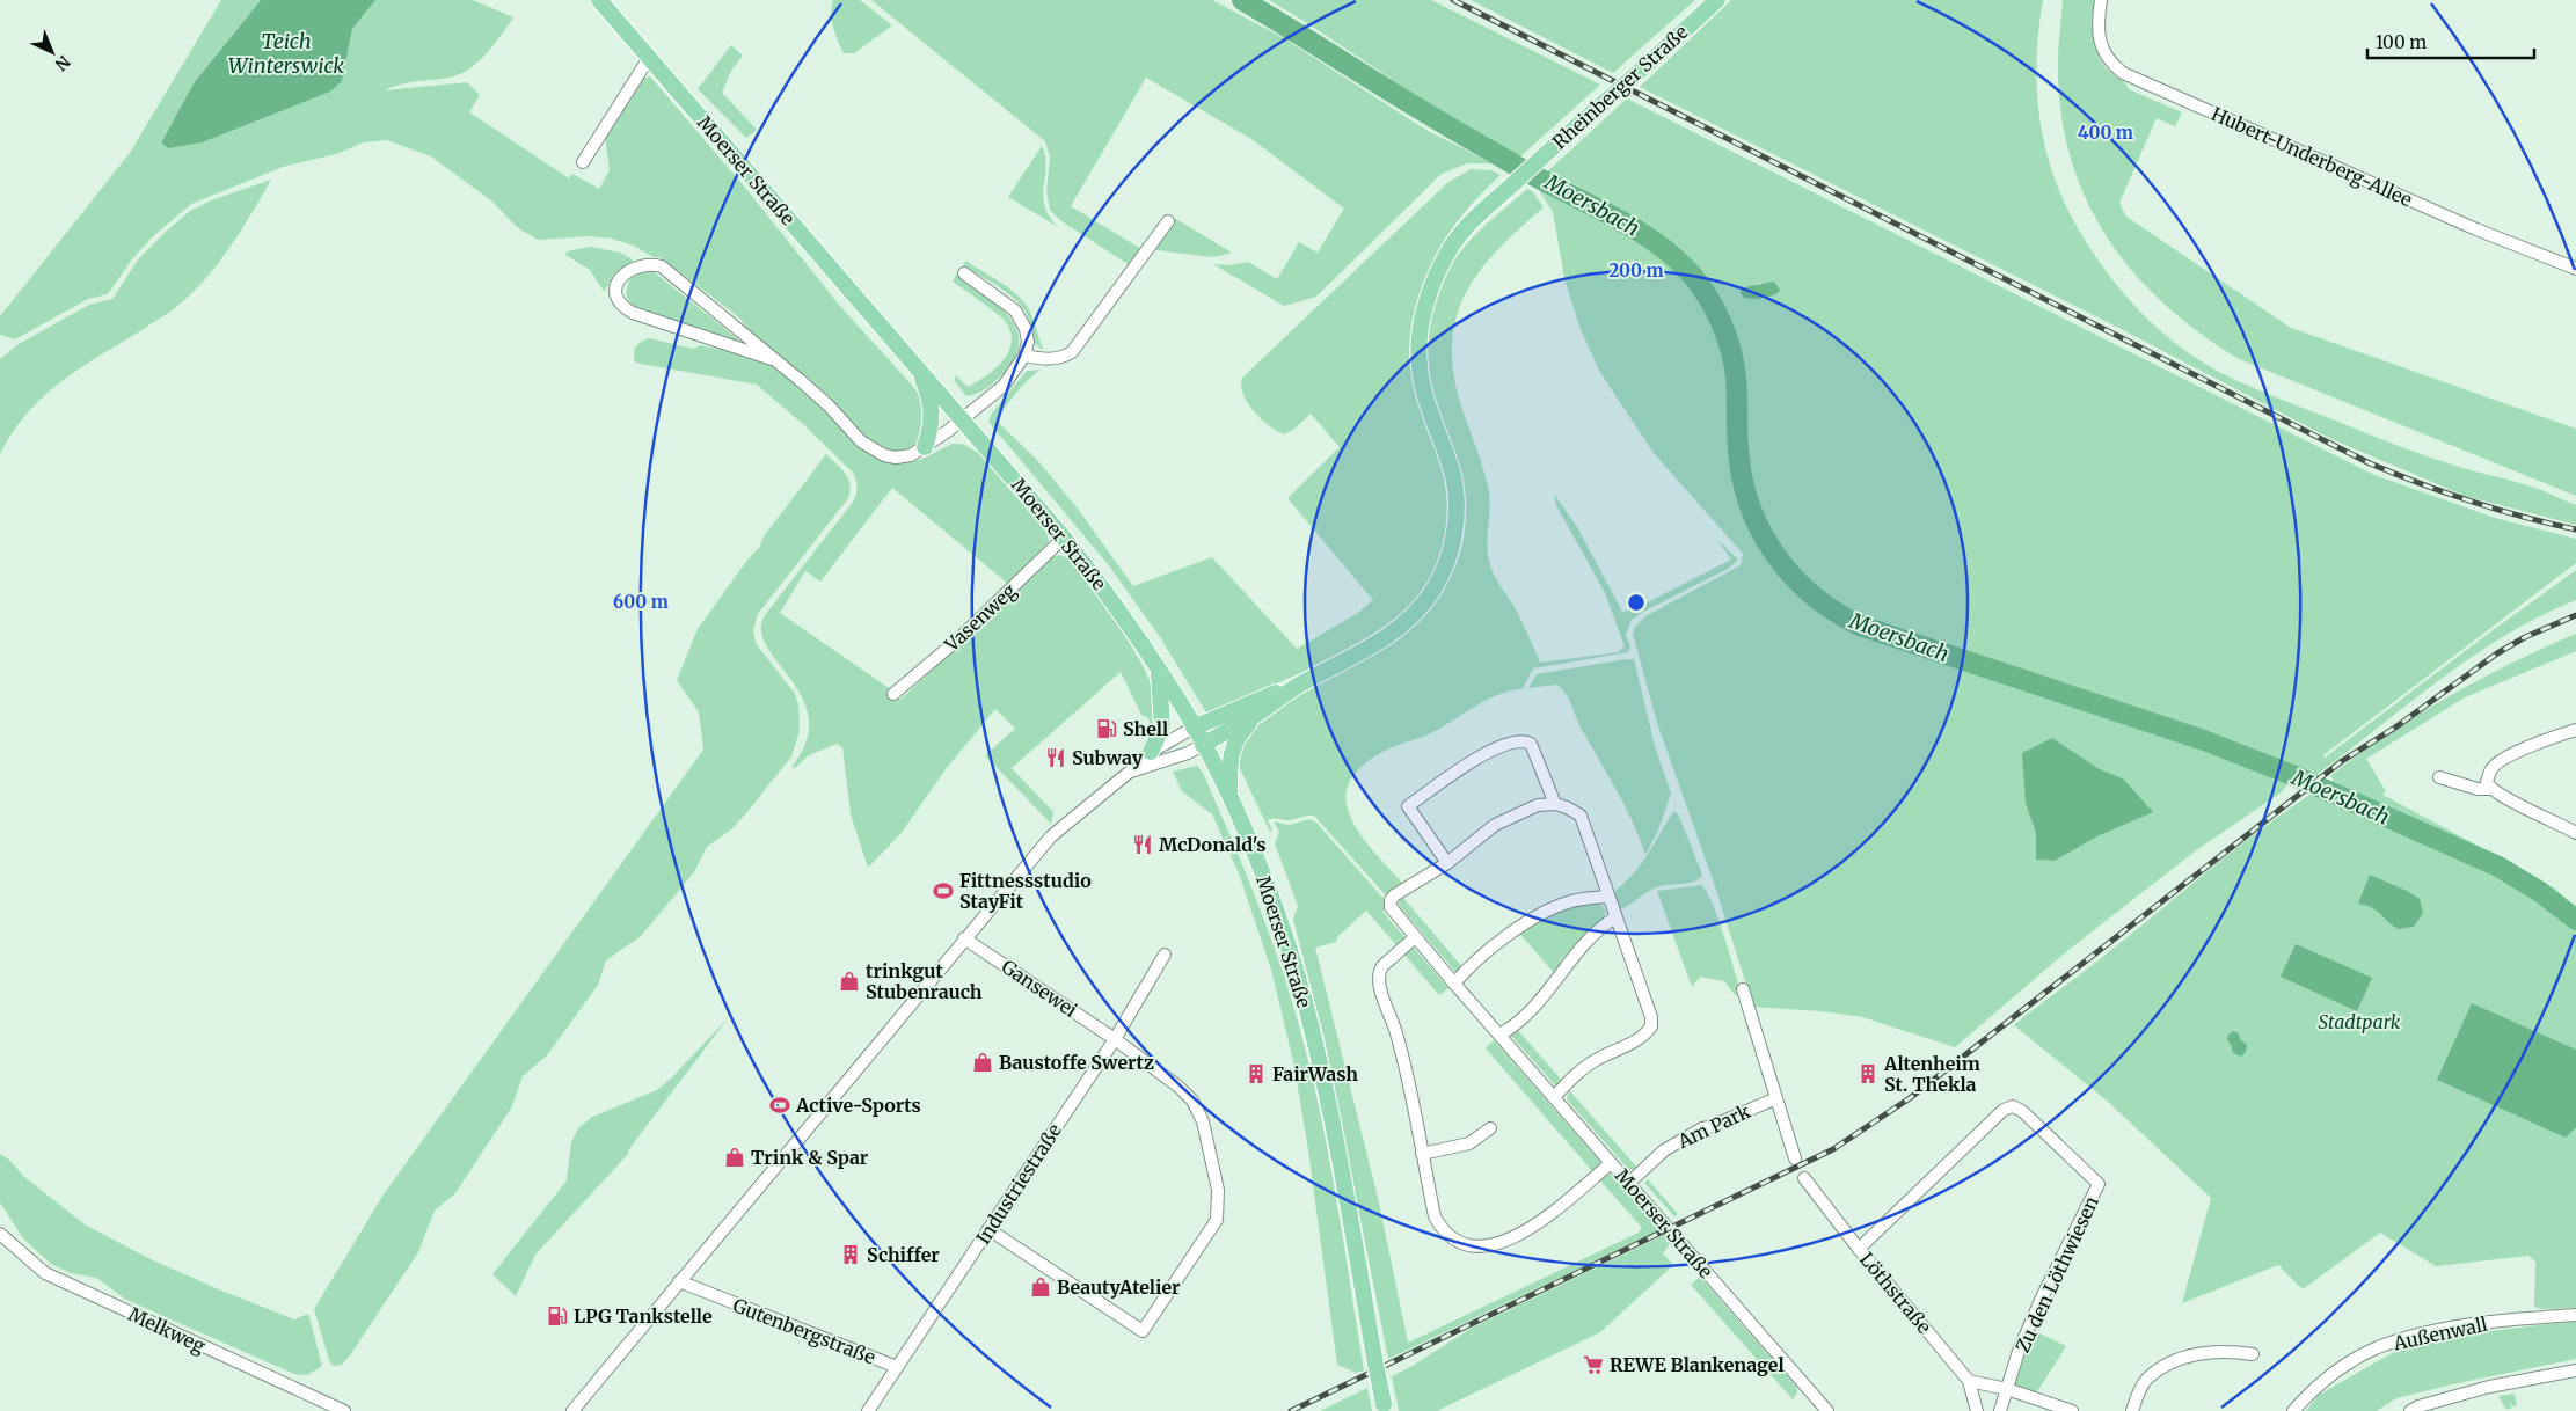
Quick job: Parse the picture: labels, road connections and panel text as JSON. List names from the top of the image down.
{
  "streets": {
    "main road": ["Rheinberger Straße", "Moerser Straße"],
    "street": [
      "Hubert-Underberg-Allee",
      "Vasenweg",
      "Gansewei",
      "Am Park",
      "Industriestraße",
      "Zu den Löthwiesen",
      "Löthstraße",
      "Melkweg",
      "Gutenbergstraße",
      "Außenwall"
    ]
  },
  "crossings": [
    ["Rheinberger Straße", "Moerser Straße"],
    ["Moerser Straße", "Vasenweg"],
    ["Moerser Straße", "Am Park"],
    ["Gansewei", "Industriestraße"],
    ["Industriestraße", "Gutenbergstraße"],
    ["Zu den Löthwiesen", "Löthstraße"]
  ],
  "water": ["Teich Winterswick", "Moersbach"],
  "parks": ["Stadtpark"],
  "places": {
    "fuel station": ["Shell", "LPG Tankstelle"],
    "restaurant": ["Subway", "McDonald's"],
    "sports": ["Fittnessstudio StayFit", "Active-Sports"],
    "shop": [
      "trinkgut Stubenrauch",
      "Baustoffe Swertz",
      "Trink & Spar",
      "BeautyAtelier"
    ],
    "building": ["FairWash", "Altenheim St. Thekla", "Schiffer"],
    "supermarket": ["REWE Blankenagel"]
  },
  "scale_bar": "100 m",
  "north": "bottom right",
  "rings": ["400 m", "200 m", "600 m"]
}
